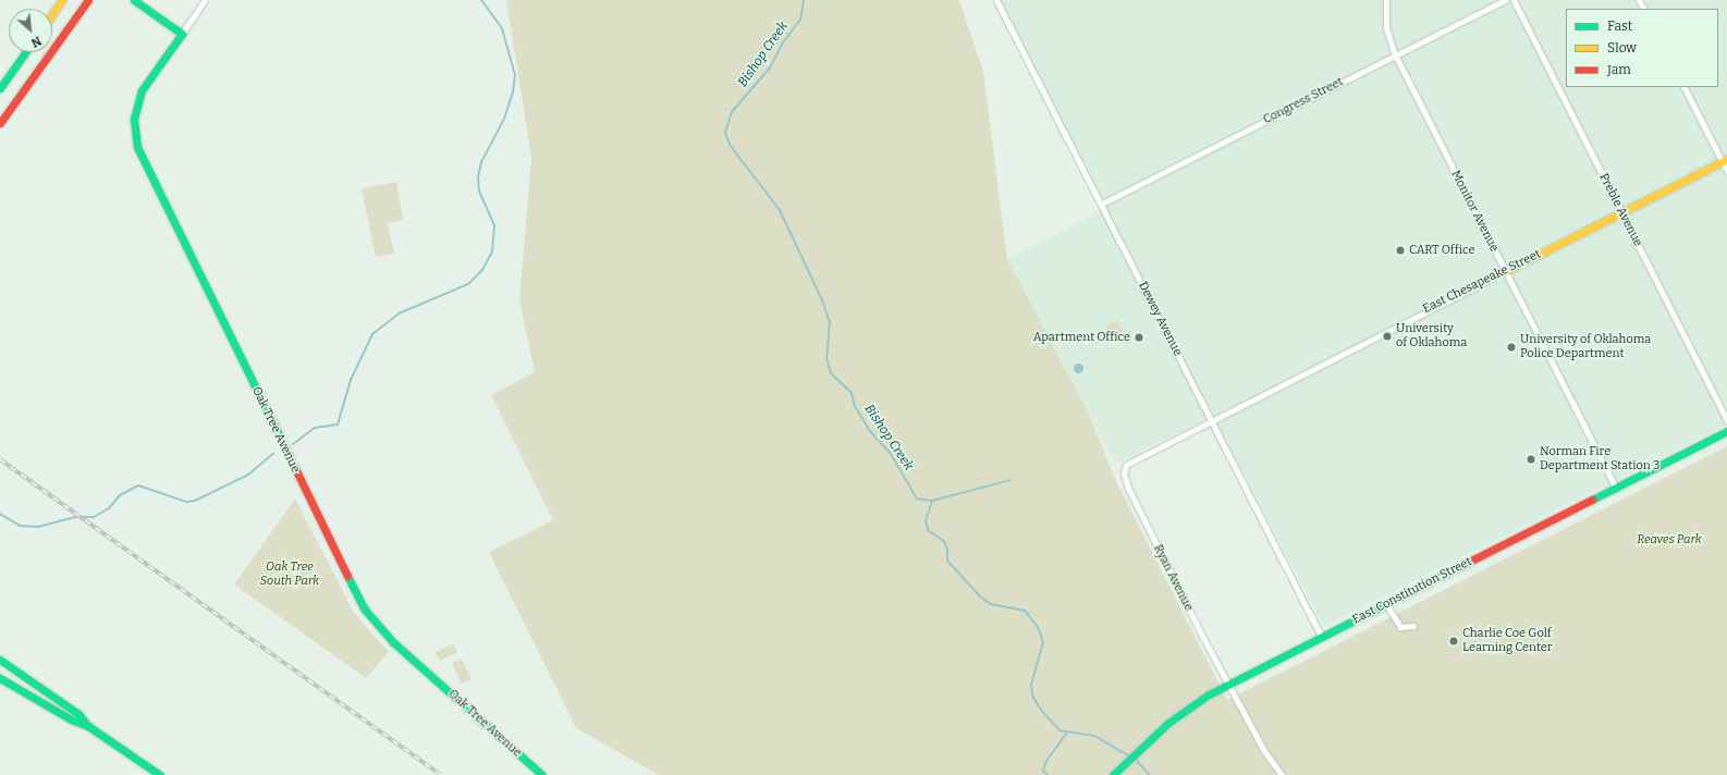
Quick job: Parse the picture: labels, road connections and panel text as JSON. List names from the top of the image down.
{
  "streets": {
    "main road": ["East Chesapeake Street", "Oak Tree Avenue", "East Constitution Street"],
    "street": [
      "Congress Street",
      "Preble Avenue",
      "Monitor Avenue",
      "Dewey Avenue",
      "Ryan Avenue"
    ]
  },
  "crossings": [
    ["Congress Street", "Monitor Avenue"],
    ["Congress Street", "Dewey Avenue"],
    ["Preble Avenue", "East Chesapeake Street"],
    ["Monitor Avenue", "East Chesapeake Street"],
    ["Monitor Avenue", "East Constitution Street"],
    ["East Chesapeake Street", "Dewey Avenue"],
    ["East Chesapeake Street", "Ryan Avenue"],
    ["Dewey Avenue", "East Constitution Street"],
    ["Ryan Avenue", "East Constitution Street"]
  ],
  "water": ["Bishop Creek"],
  "parks": ["Reaves Park", "Oak Tree South Park"],
  "places": [
    "CART Office",
    "University of Oklahoma",
    "Apartment Office",
    "University of Oklahoma Police Department",
    "Norman Fire Department Station 3",
    "Charlie Coe Golf Learning Center"
  ],
  "legend": ["Fast", "Slow", "Jam"],
  "north": "bottom right"
}
